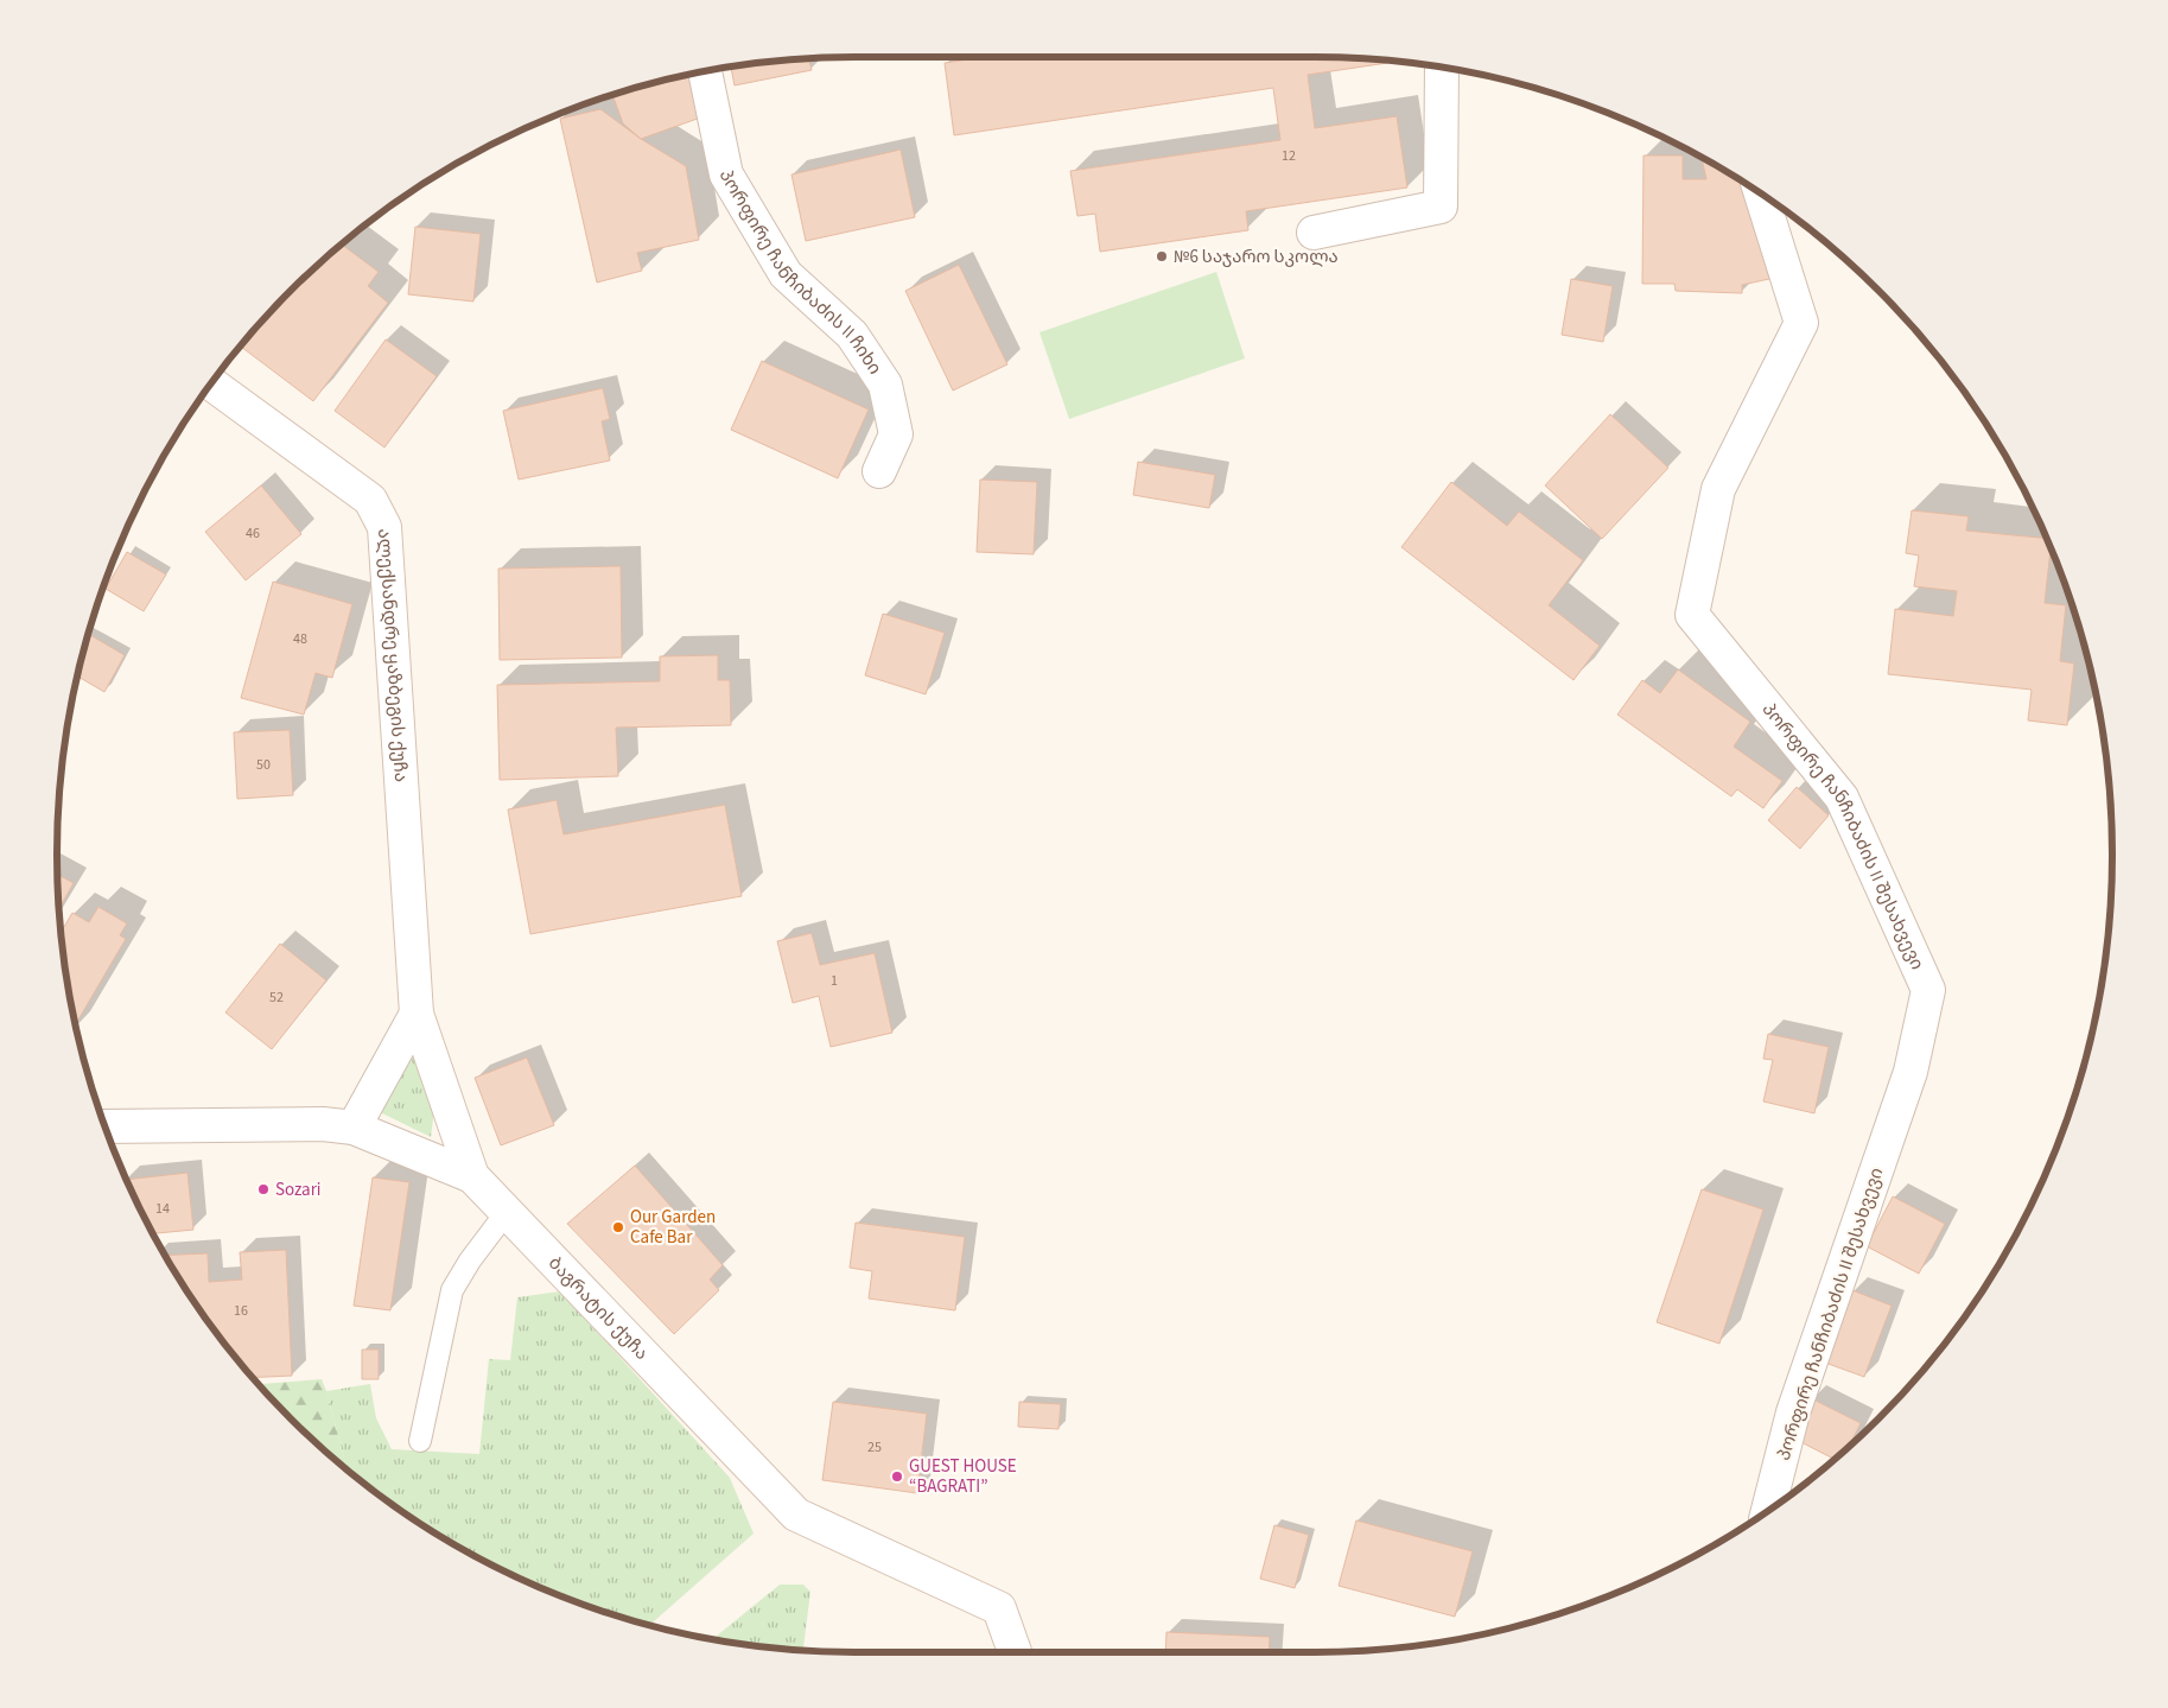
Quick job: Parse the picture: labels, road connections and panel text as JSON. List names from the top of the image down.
{
  "streets": {
    "street": [
      "პორფირე ჩანჩიბაძის II ჩიხი",
      "ალექსანდრე ყაზბეგის ქუჩა",
      "პორფირე ჩანჩიბაძის II შესახვევი",
      "ბაგრატის ქუჩა"
    ]
  },
  "crossings": [
    ["ალექსანდრე ყაზბეგის ქუჩა", "ბაგრატის ქუჩა"]
  ],
  "places": [
    "№6 საჯარო სკოლა",
    "Sozari",
    "Our Garden Cafe Bar",
    "GUEST HOUSE “BAGRATI”"
  ],
  "house_numbers": [
    "12",
    "46",
    "48",
    "50",
    "1",
    "52",
    "14",
    "16",
    "25"
  ]
}
